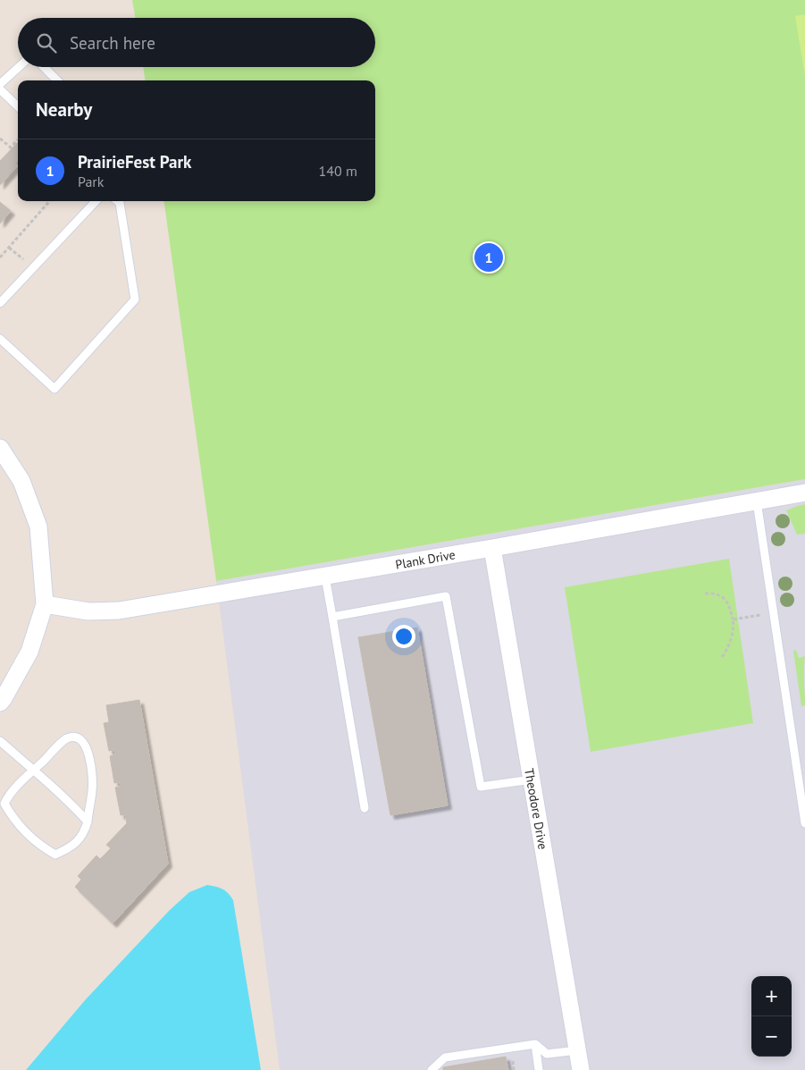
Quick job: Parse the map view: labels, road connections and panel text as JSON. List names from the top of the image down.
{
  "streets": {
    "street": ["Plank Drive", "Theodore Drive"]
  },
  "crossings": [
    ["Plank Drive", "Theodore Drive"]
  ],
  "page": {
    "search": "Search here",
    "heading": "Nearby",
    "list": [
      {
        "mark": "1",
        "name": "PrairieFest Park",
        "note": "Park",
        "value": "140 m"
      }
    ],
    "pins": "1",
    "map_buttons": ["+", "−"]
  }
}
